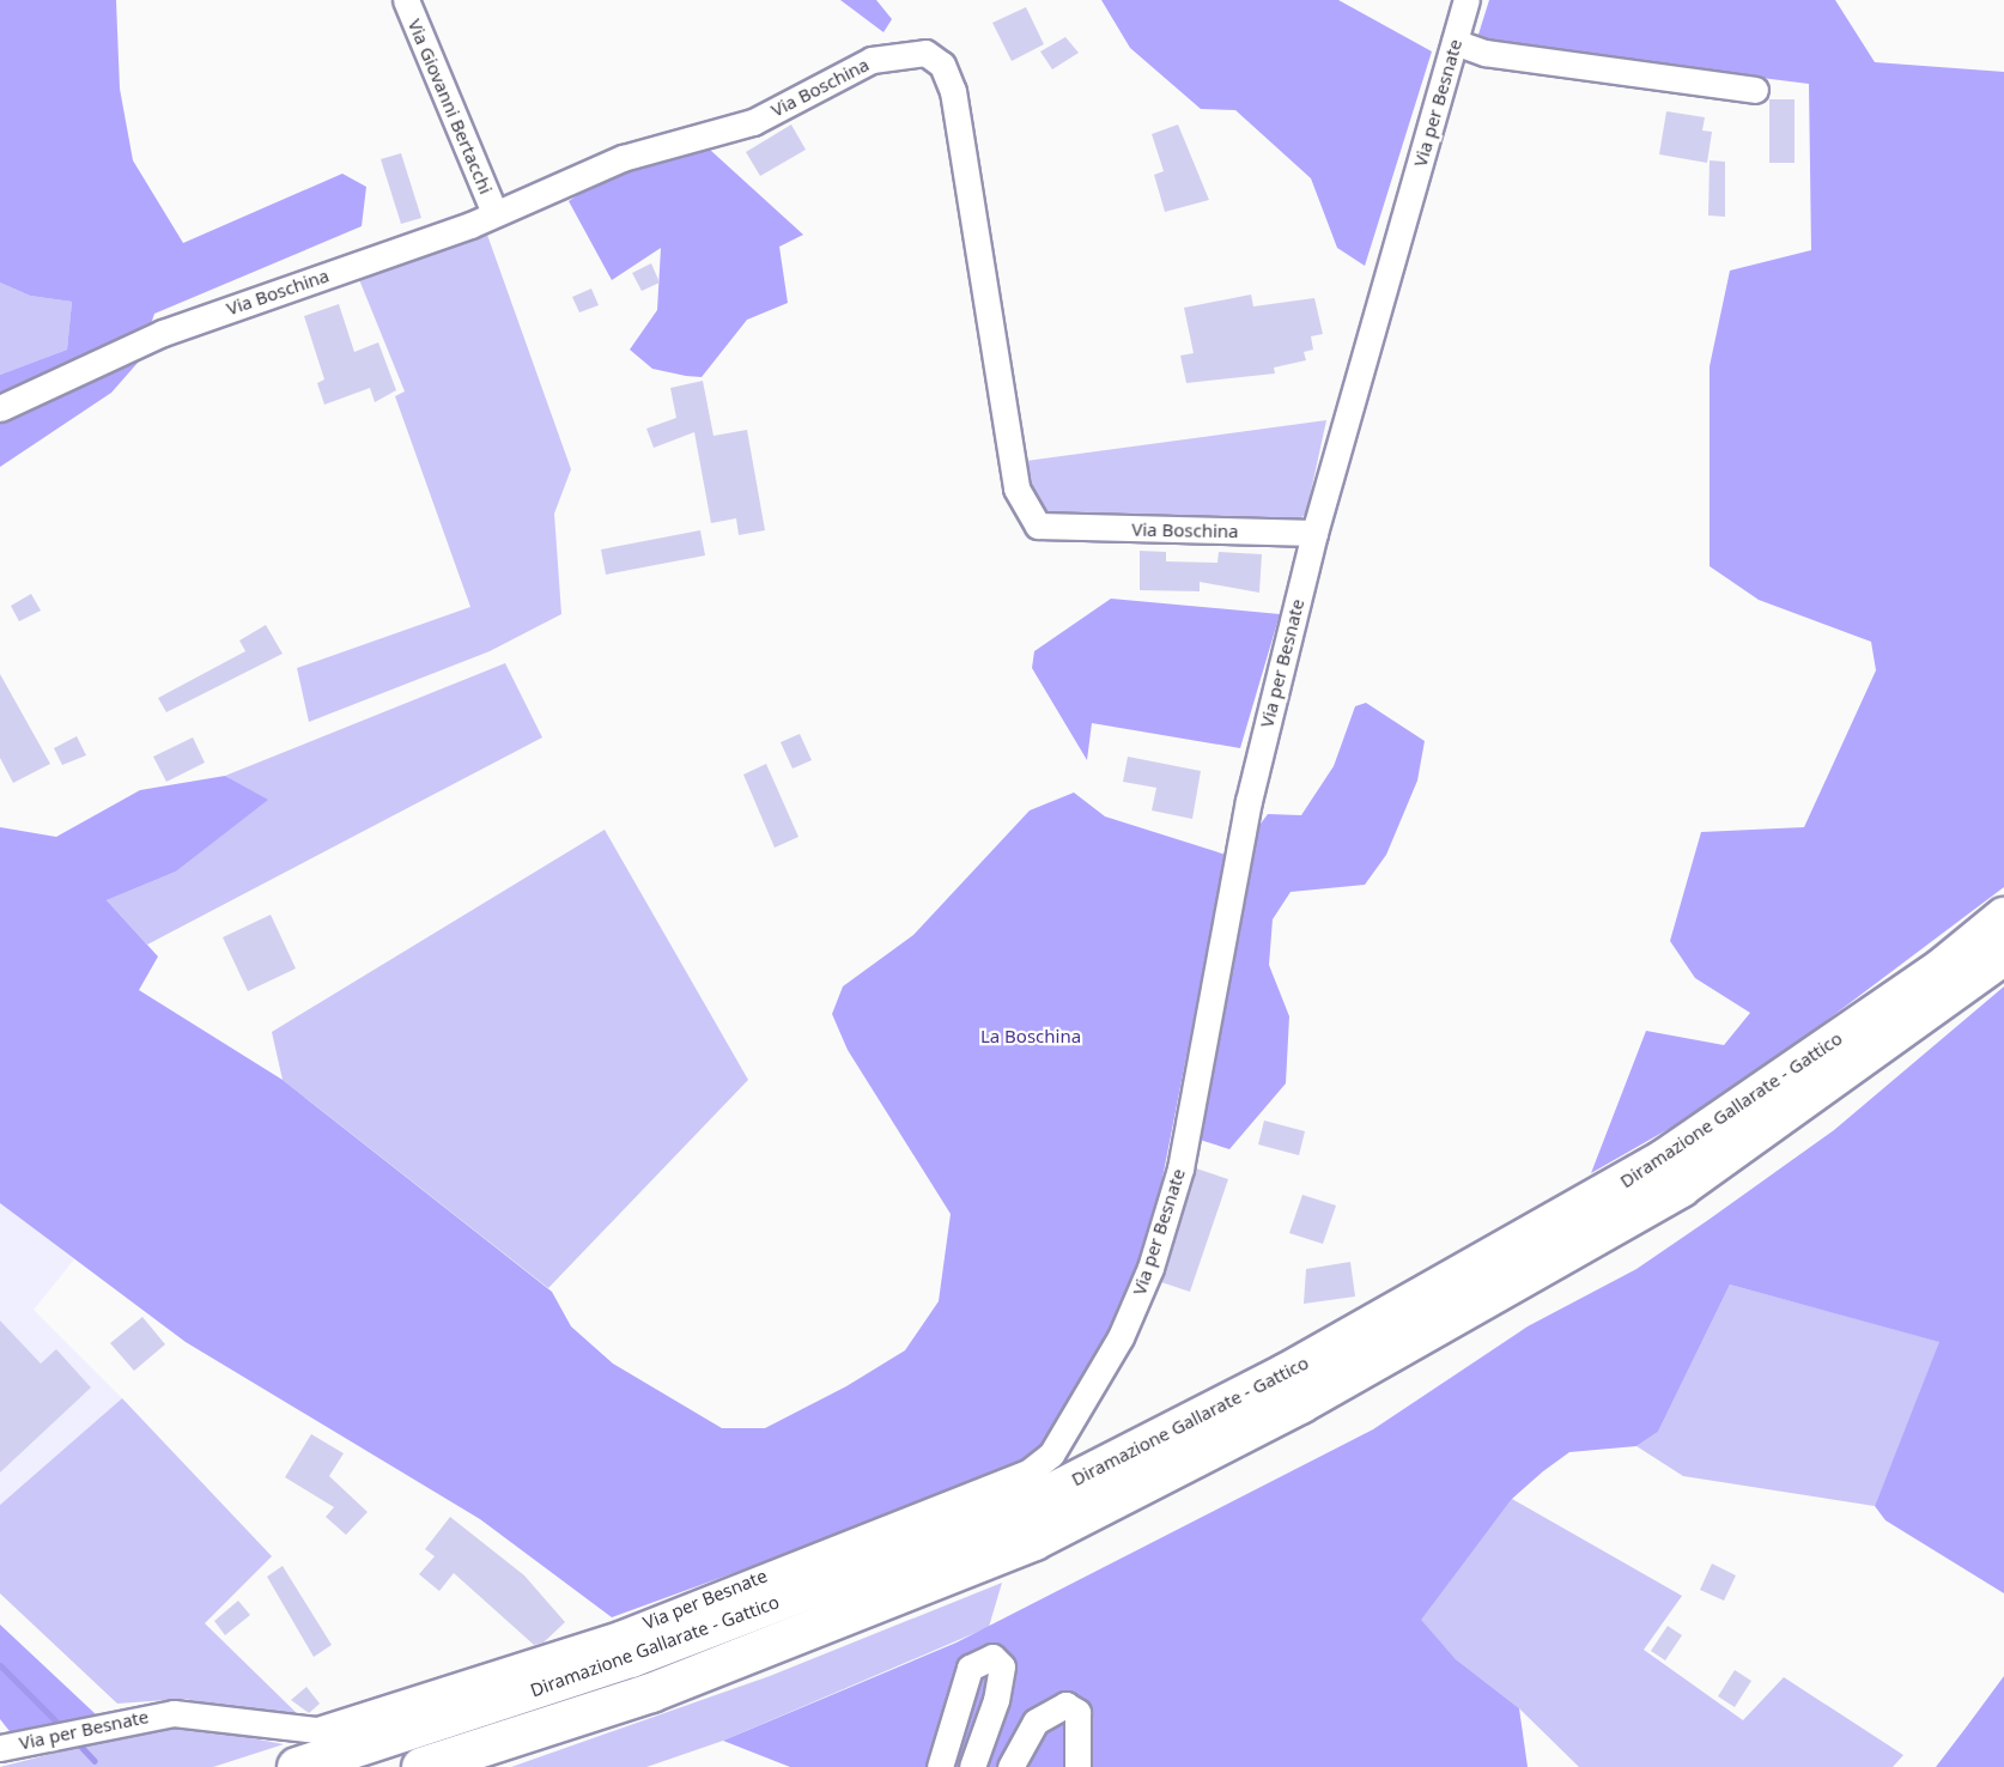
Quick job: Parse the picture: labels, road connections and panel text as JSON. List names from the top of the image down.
{
  "streets": {
    "highway": ["Diramazione Gallarate - Gattico"],
    "street": ["Via Boschina", "Via per Besnate", "Via Giovanni Bertacchi"]
  },
  "crossings": [
    ["Via Boschina", "Via per Besnate"],
    ["Via Boschina", "Via Giovanni Bertacchi"]
  ],
  "parks": ["La Boschina"]
}
